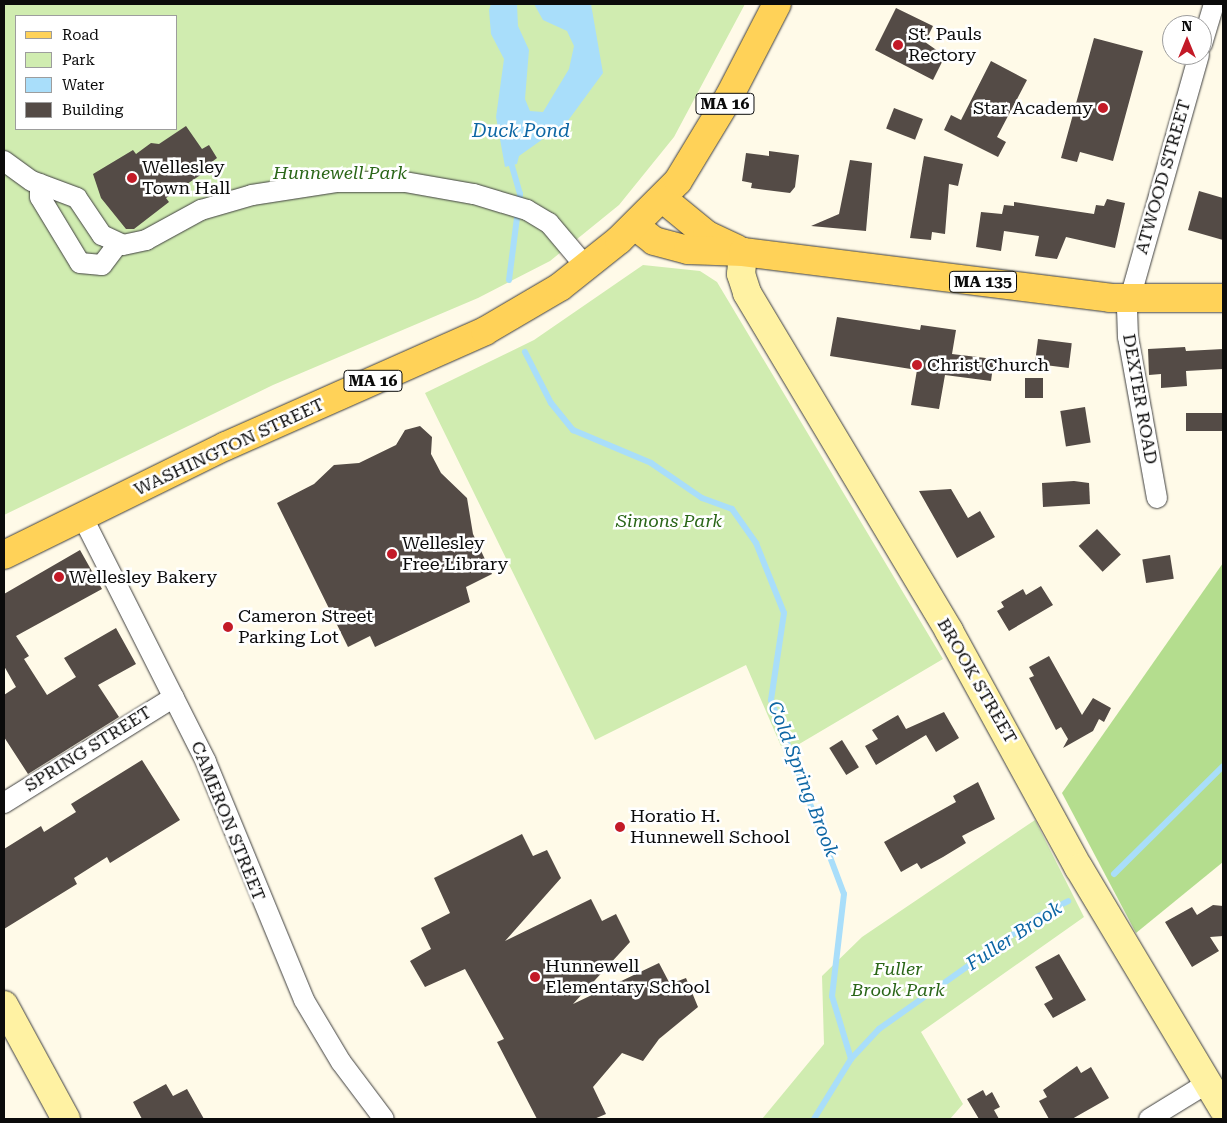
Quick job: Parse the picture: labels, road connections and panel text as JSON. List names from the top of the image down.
{
  "streets": {
    "main road": ["MA 16", "MA 135", "WASHINGTON STREET"],
    "street": [
      "ATWOOD STREET",
      "DEXTER ROAD",
      "BROOK STREET",
      "SPRING STREET",
      "CAMERON STREET"
    ]
  },
  "crossings": [
    ["ATWOOD STREET", "MA 135"],
    ["ATWOOD STREET", "DEXTER ROAD"],
    ["MA 135", "DEXTER ROAD"],
    ["MA 135", "WASHINGTON STREET"],
    ["MA 135", "BROOK STREET"],
    ["WASHINGTON STREET", "CAMERON STREET"],
    ["SPRING STREET", "CAMERON STREET"]
  ],
  "water": ["Duck Pond", "Cold Spring Brook", "Fuller Brook"],
  "parks": ["Hunnewell Park", "Simons Park", "Fuller Brook Park"],
  "places": [
    "St. Pauls Rectory",
    "Star Academy",
    "Wellesley Town Hall",
    "Christ Church",
    "Wellesley Free Library",
    "Wellesley Bakery",
    "Cameron Street Parking Lot",
    "Horatio H. Hunnewell School",
    "Hunnewell Elementary School"
  ],
  "legend": [
    "Road",
    "Park",
    "Water",
    "Building"
  ],
  "north": "top"
}
